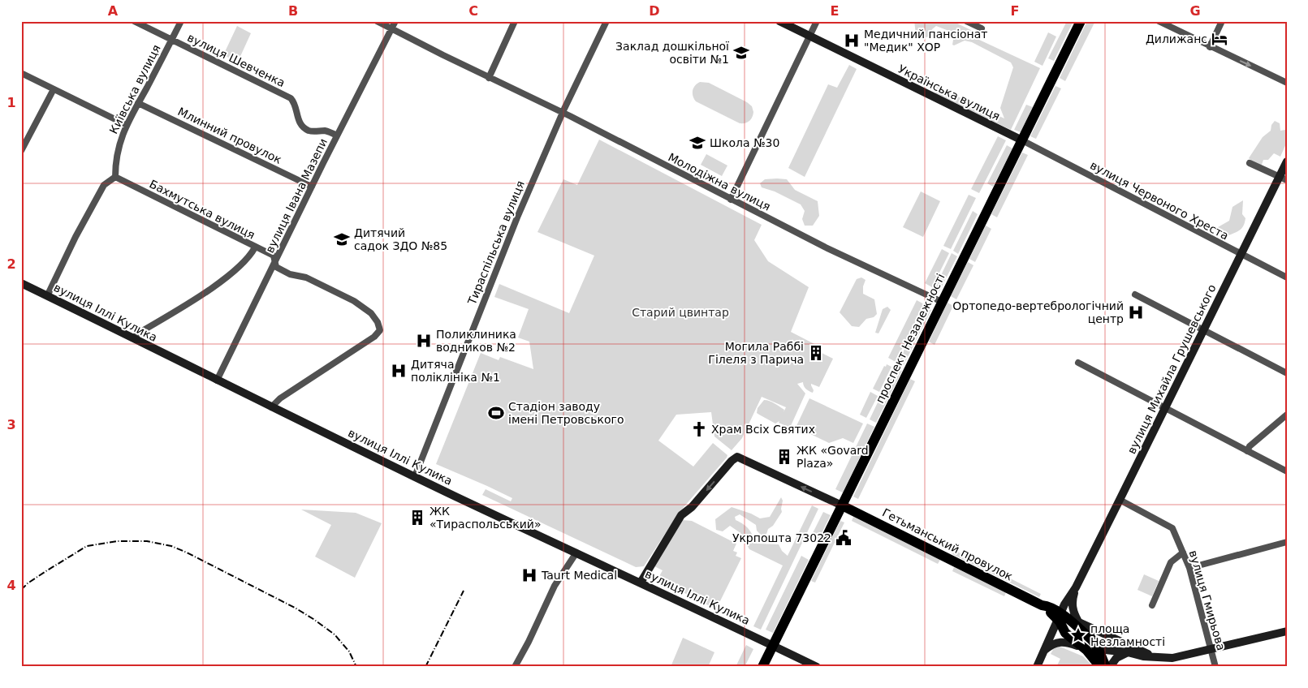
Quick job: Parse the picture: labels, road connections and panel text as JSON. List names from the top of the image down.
{
  "streets": {
    "main road": ["проспект Незалежності", "Гетьманський провулок"],
    "street": [
      "вулиця Шевченка",
      "Київська вулиця",
      "Українська вулиця",
      "Млинний провулок",
      "Молодіжна вулиця",
      "вулиця Івана Мазепи",
      "вулиця Червоного Хреста",
      "Бахмутська вулиця",
      "Тираспільська вулиця",
      "вулиця Іллі Кулика",
      "вулиця Михайла Грушевського",
      "вулиця Гмирьова"
    ]
  },
  "crossings": [
    ["вулиця Шевченка", "Київська вулиця"],
    ["вулиця Шевченка", "вулиця Івана Мазепи"],
    ["Київська вулиця", "Млинний провулок"],
    ["Київська вулиця", "Бахмутська вулиця"],
    ["Українська вулиця", "вулиця Червоного Хреста"],
    ["Українська вулиця", "проспект Незалежності"],
    ["Млинний провулок", "вулиця Івана Мазепи"],
    ["Молодіжна вулиця", "вулиця Івана Мазепи"],
    ["Молодіжна вулиця", "Тираспільська вулиця"],
    ["Молодіжна вулиця", "проспект Незалежності"],
    ["вулиця Івана Мазепи", "Бахмутська вулиця"],
    ["вулиця Івана Мазепи", "вулиця Іллі Кулика"],
    ["вулиця Червоного Хреста", "проспект Незалежності"],
    ["вулиця Червоного Хреста", "вулиця Михайла Грушевського"],
    ["Бахмутська вулиця", "вулиця Іллі Кулика"],
    ["Тираспільська вулиця", "вулиця Іллі Кулика"],
    ["вулиця Іллі Кулика", "проспект Незалежності"],
    ["проспект Незалежності", "Гетьманський провулок"],
    ["вулиця Михайла Грушевського", "вулиця Гмирьова"]
  ],
  "parks": ["Старий цвинтар"],
  "places": {
    "hotel": ["Дилижанс"],
    "hospital": [
      "Медичний пансіонат \"Медик\" ХОР",
      "Ортопедо-вертебрологічний центр",
      "Поликлиника водников №2",
      "Дитяча поліклініка №1",
      "Taurt Medical"
    ],
    "school or university": ["Заклад дошкільної освіти №1", "Школа №30", "Дитячий садок ЗДО №85"],
    "building": ["Могила Раббі Гілеля з Парича", "ЖК «Govard Plaza»", "ЖК «Тираспольський»"],
    "sports": ["Стадіон заводу імені Петровського"],
    "church": ["Храм Всіх Святих"],
    "public building": ["Укрпошта 73022"],
    "place": ["площа Незламності"]
  },
  "grid": {
    "columns": [
      "A",
      "B",
      "C",
      "D",
      "E",
      "F",
      "G"
    ],
    "rows": [
      "1",
      "2",
      "3",
      "4"
    ]
  }
}
